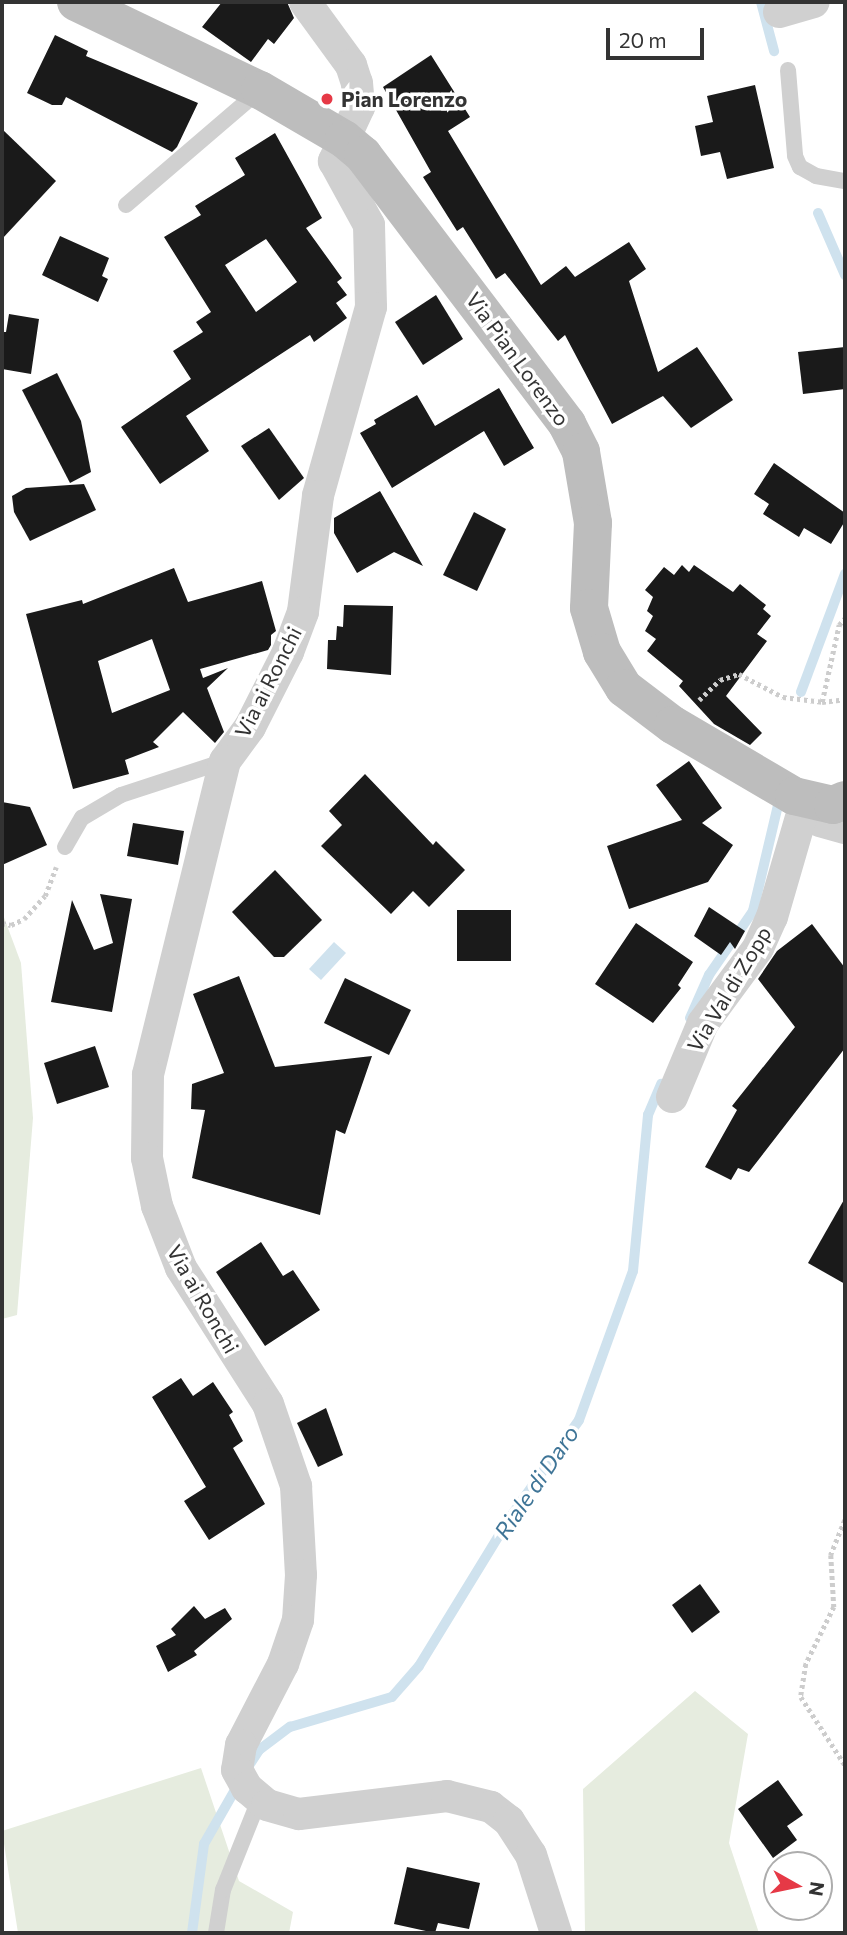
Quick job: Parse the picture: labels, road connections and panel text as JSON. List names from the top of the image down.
{
  "streets": {
    "street": ["Via Pian Lorenzo", "Via ai Ronchi", "Via Val di Zopp"]
  },
  "crossings": [
    ["Via Pian Lorenzo", "Via ai Ronchi"],
    ["Via Pian Lorenzo", "Via Val di Zopp"]
  ],
  "water": ["Riale di Daro"],
  "places": ["Pian Lorenzo"],
  "scale_bar": "20 m",
  "north": "right"
}
